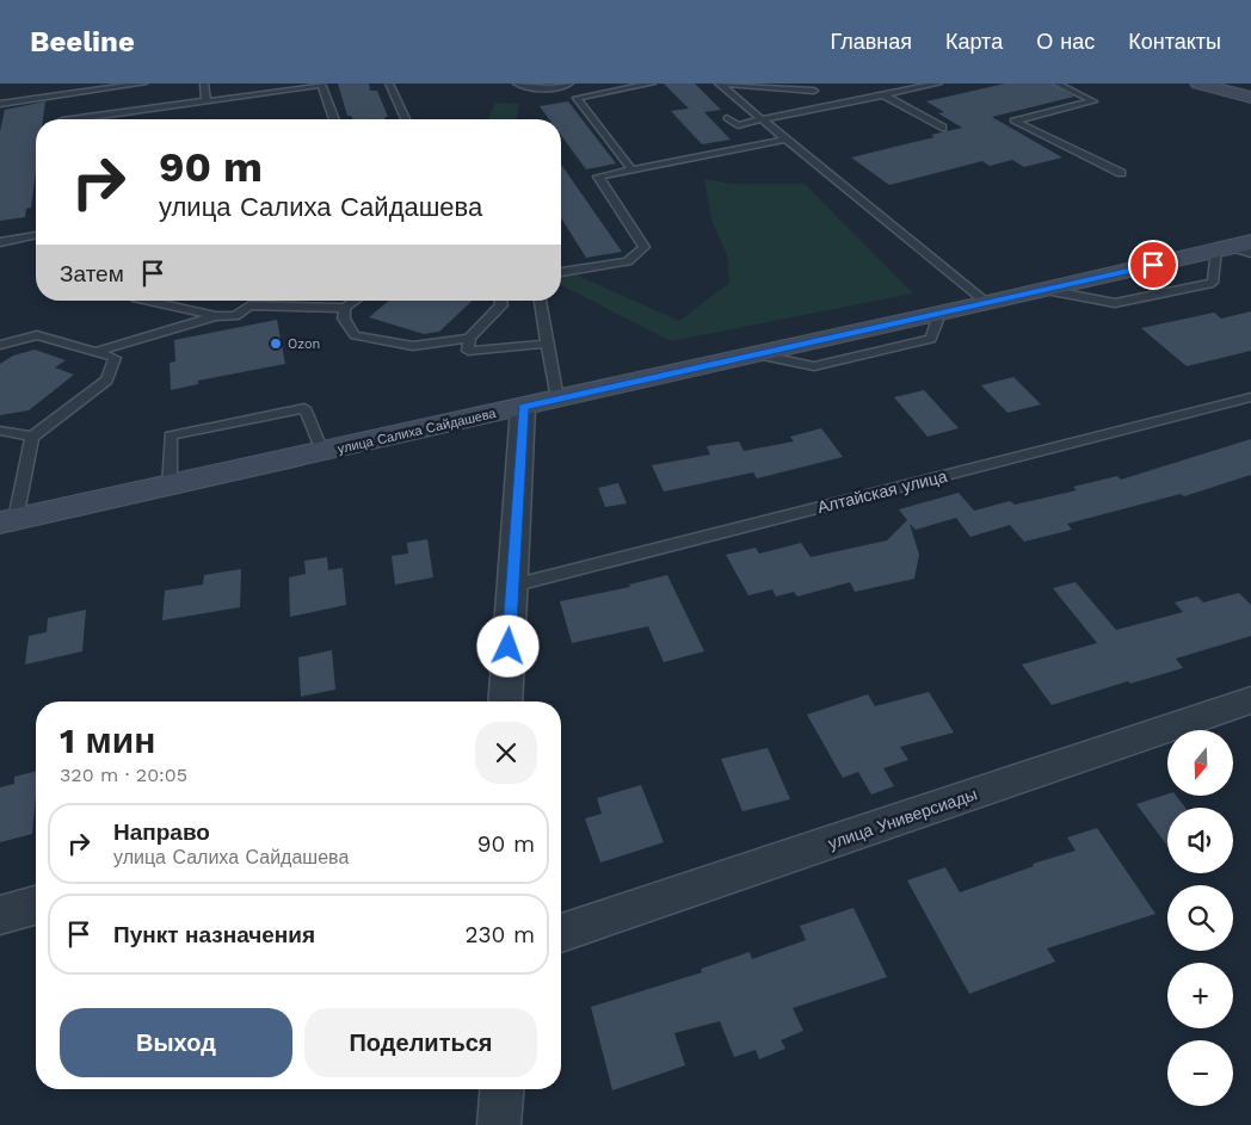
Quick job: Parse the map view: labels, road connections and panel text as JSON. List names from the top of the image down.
{
  "streets": {
    "street": ["улица Салиха Сайдашева", "улица Универсиады"],
    "lane": ["Алтайская улица"]
  },
  "places": ["Ozon"],
  "north": "bottom",
  "page": {
    "header": "Beeline",
    "nav": [
      "Главная",
      "Карта",
      "О нас",
      "Контакты"
    ],
    "turn": ["90 m", "улица Салиха Сайдашева"],
    "then": "Затем",
    "heading": ["1 мин", "320 m · 20:05"],
    "map_buttons": ["+", "−"],
    "list": [
      {
        "name": "Направо",
        "note": "улица Салиха Сайдашева",
        "value": "90 m"
      },
      {
        "name": "Пункт назначения",
        "value": "230 m"
      }
    ],
    "buttons": ["Выход", "Поделиться"]
  }
}
